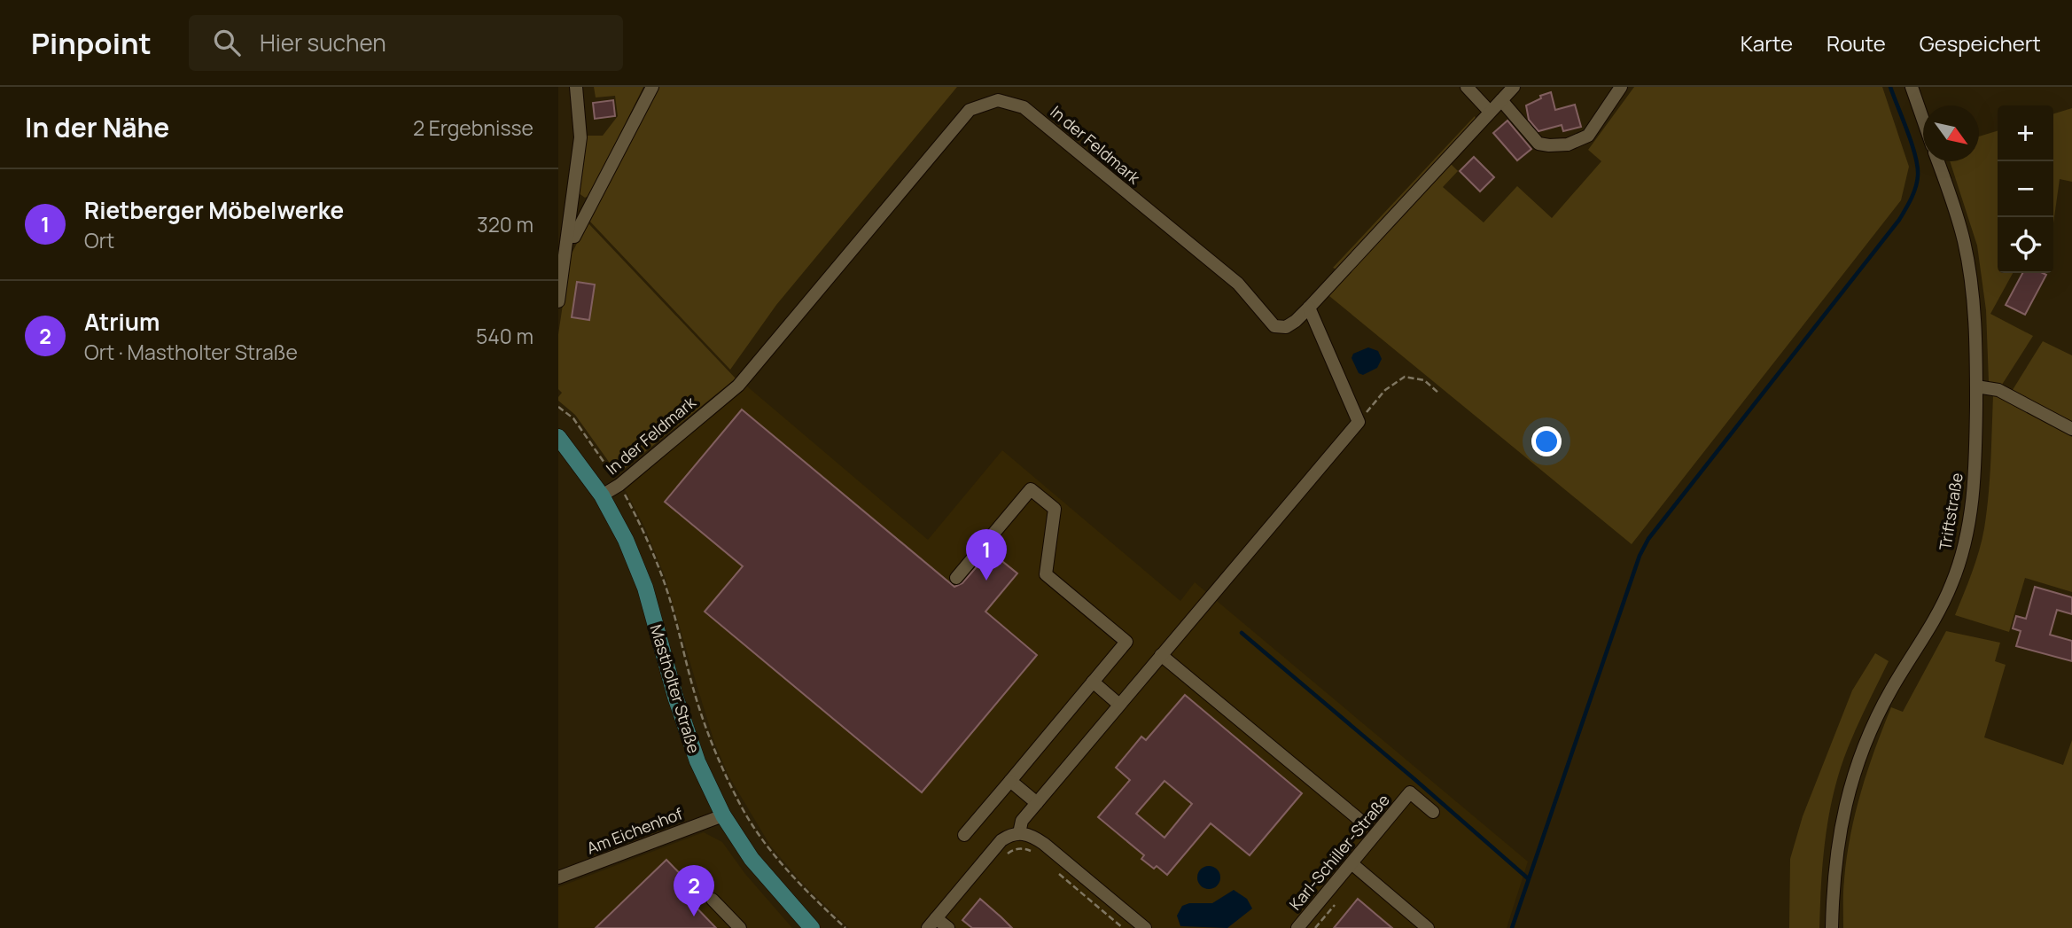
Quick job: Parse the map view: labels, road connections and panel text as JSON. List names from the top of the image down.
{
  "streets": {
    "main road": ["Mastholter Straße"],
    "street": [
      "In der Feldmark",
      "Triftstraße",
      "Am Eichenhof",
      "Karl-Schiller-Straße"
    ]
  },
  "crossings": [
    ["In der Feldmark", "Mastholter Straße"],
    ["Mastholter Straße", "Am Eichenhof"]
  ],
  "north": "bottom right",
  "page": {
    "header": "Pinpoint",
    "search": "Hier suchen",
    "nav": ["Karte", "Route", "Gespeichert"],
    "heading": ["In der Nähe", "2 Ergebnisse"],
    "map_buttons": ["+", "−"],
    "list": [
      {
        "mark": "1",
        "name": "Rietberger Möbelwerke",
        "note": "Ort",
        "value": "320 m"
      },
      {
        "mark": "2",
        "name": "Atrium",
        "note": "Ort · Mastholter Straße",
        "value": "540 m"
      }
    ],
    "pins": ["1", "2"]
  }
}
